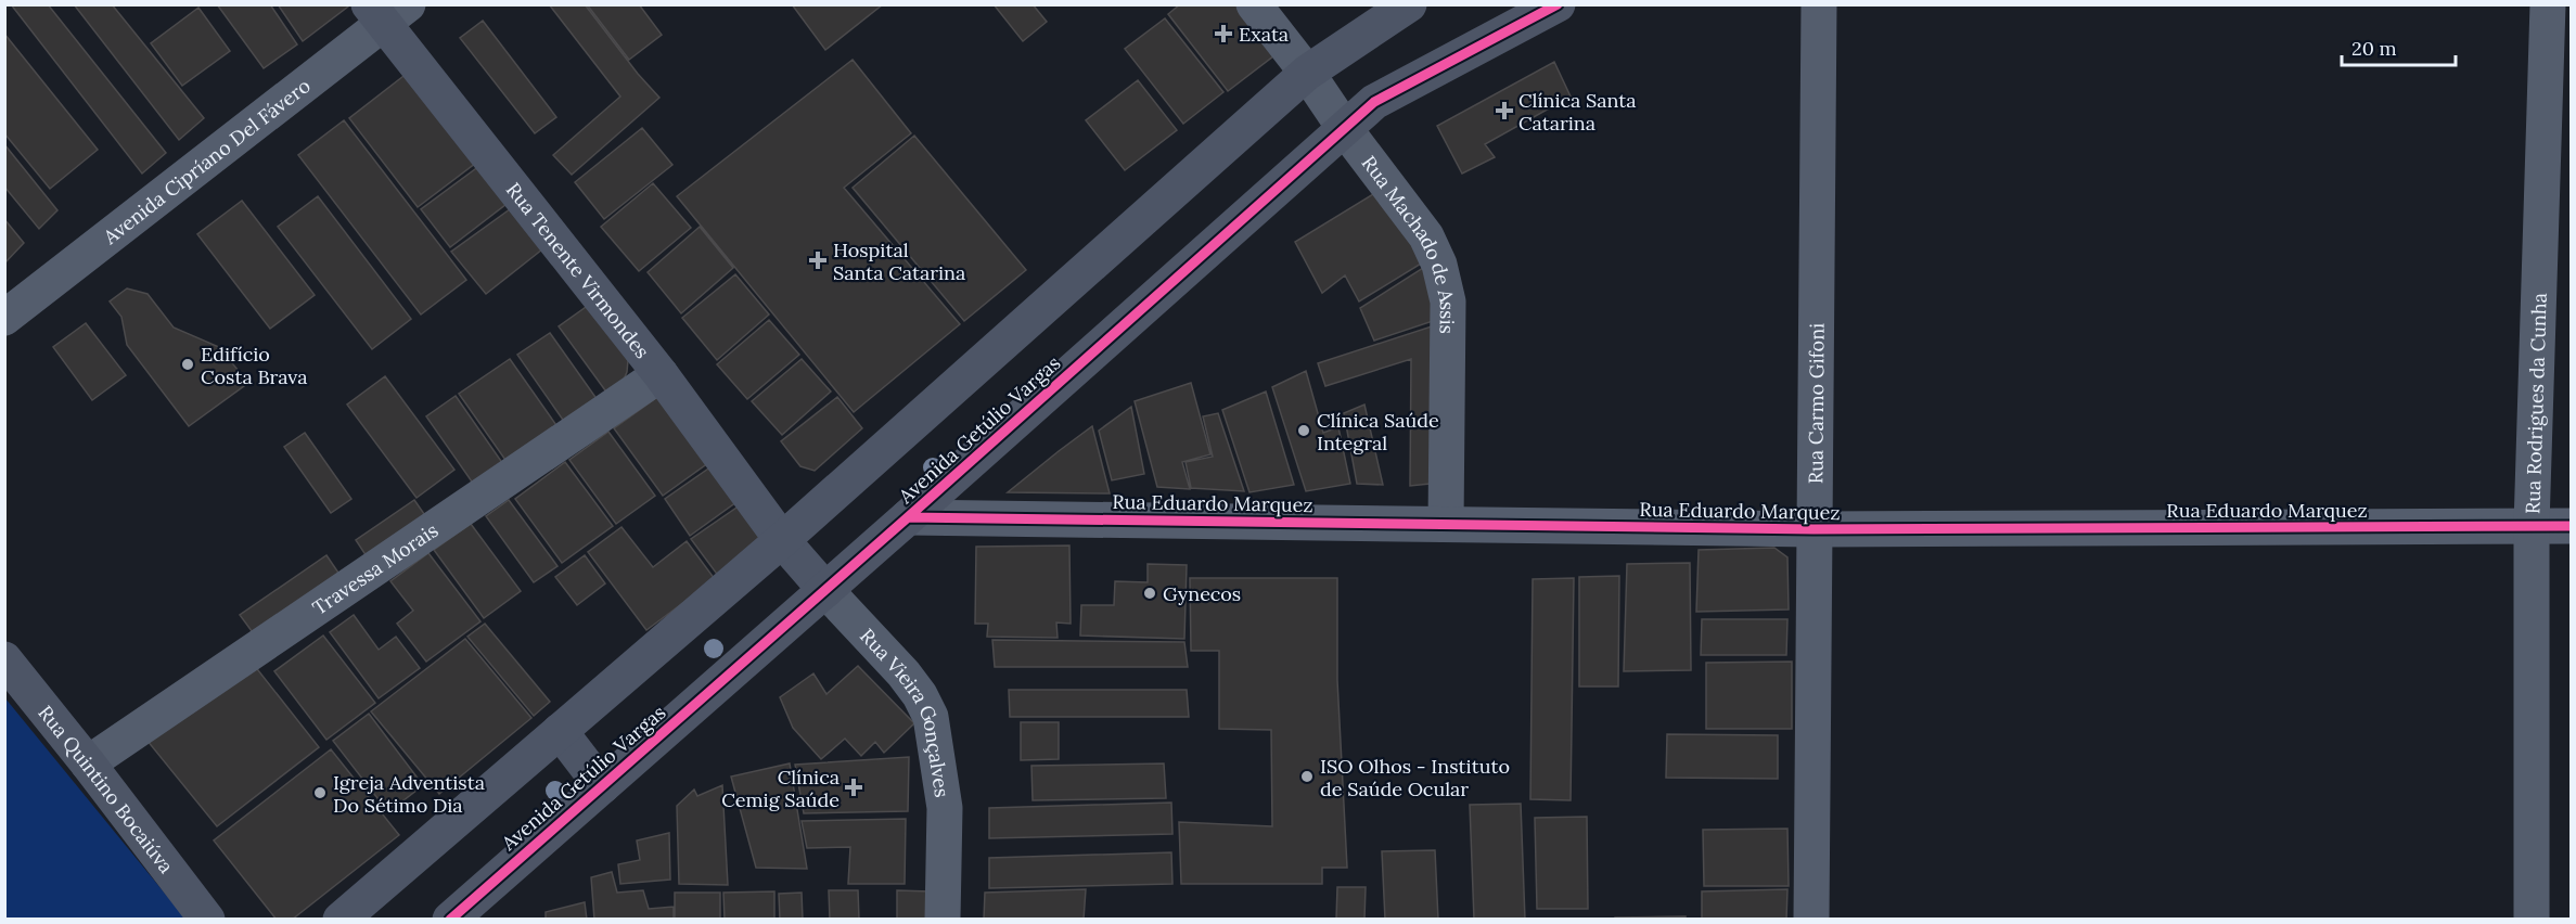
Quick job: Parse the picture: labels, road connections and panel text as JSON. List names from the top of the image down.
{
  "streets": {
    "street": [
      "Avenida Cipríano Del Fávero",
      "Rua Machado de Assis",
      "Rua Tenente Virmondes",
      "Rua Carmo Gifoni",
      "Rua Rodrigues da Cunha",
      "Avenida Getúlio Vargas",
      "Rua Eduardo Marquez",
      "Travessa Morais",
      "Rua Vieira Gonçalves",
      "Rua Quintino Bocaiúva"
    ]
  },
  "crossings": [
    ["Avenida Cipríano Del Fávero", "Rua Tenente Virmondes"],
    ["Rua Machado de Assis", "Avenida Getúlio Vargas"],
    ["Rua Machado de Assis", "Rua Eduardo Marquez"],
    ["Rua Tenente Virmondes", "Travessa Morais"],
    ["Rua Tenente Virmondes", "Rua Vieira Gonçalves"],
    ["Rua Carmo Gifoni", "Rua Eduardo Marquez"],
    ["Rua Rodrigues da Cunha", "Rua Eduardo Marquez"],
    ["Avenida Getúlio Vargas", "Rua Eduardo Marquez"],
    ["Avenida Getúlio Vargas", "Rua Vieira Gonçalves"],
    ["Travessa Morais", "Rua Quintino Bocaiúva"]
  ],
  "places": {
    "health": [
      "Exata",
      "Clínica Santa Catarina",
      "Hospital Santa Catarina",
      "Clínica Cemig Saúde"
    ],
    "other": [
      "Edifício Costa Brava",
      "Clínica Saúde Integral",
      "Gynecos",
      "ISO Olhos - Instituto de Saúde Ocular",
      "Igreja Adventista Do Sétimo Dia"
    ]
  },
  "scale_bar": "20 m"
}
